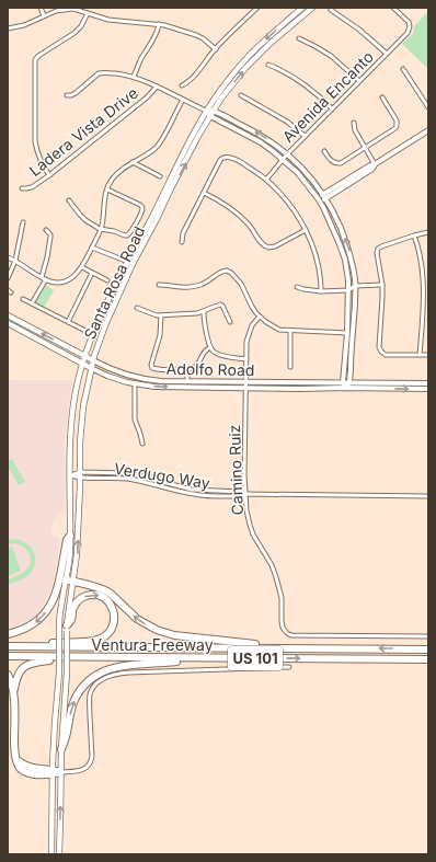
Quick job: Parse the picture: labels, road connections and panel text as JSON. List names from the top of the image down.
{
  "streets": {
    "highway": ["Ventura Freeway", "US 101"],
    "main road": ["Santa Rosa Road", "Adolfo Road"],
    "street": [
      "Avenida Encanto",
      "Ladera Vista Drive",
      "Camino Ruiz",
      "Verdugo Way"
    ]
  },
  "crossings": [
    ["Santa Rosa Road", "Adolfo Road"],
    ["Santa Rosa Road", "Verdugo Way"],
    ["Adolfo Road", "Camino Ruiz"],
    ["Camino Ruiz", "Verdugo Way"]
  ]
}
